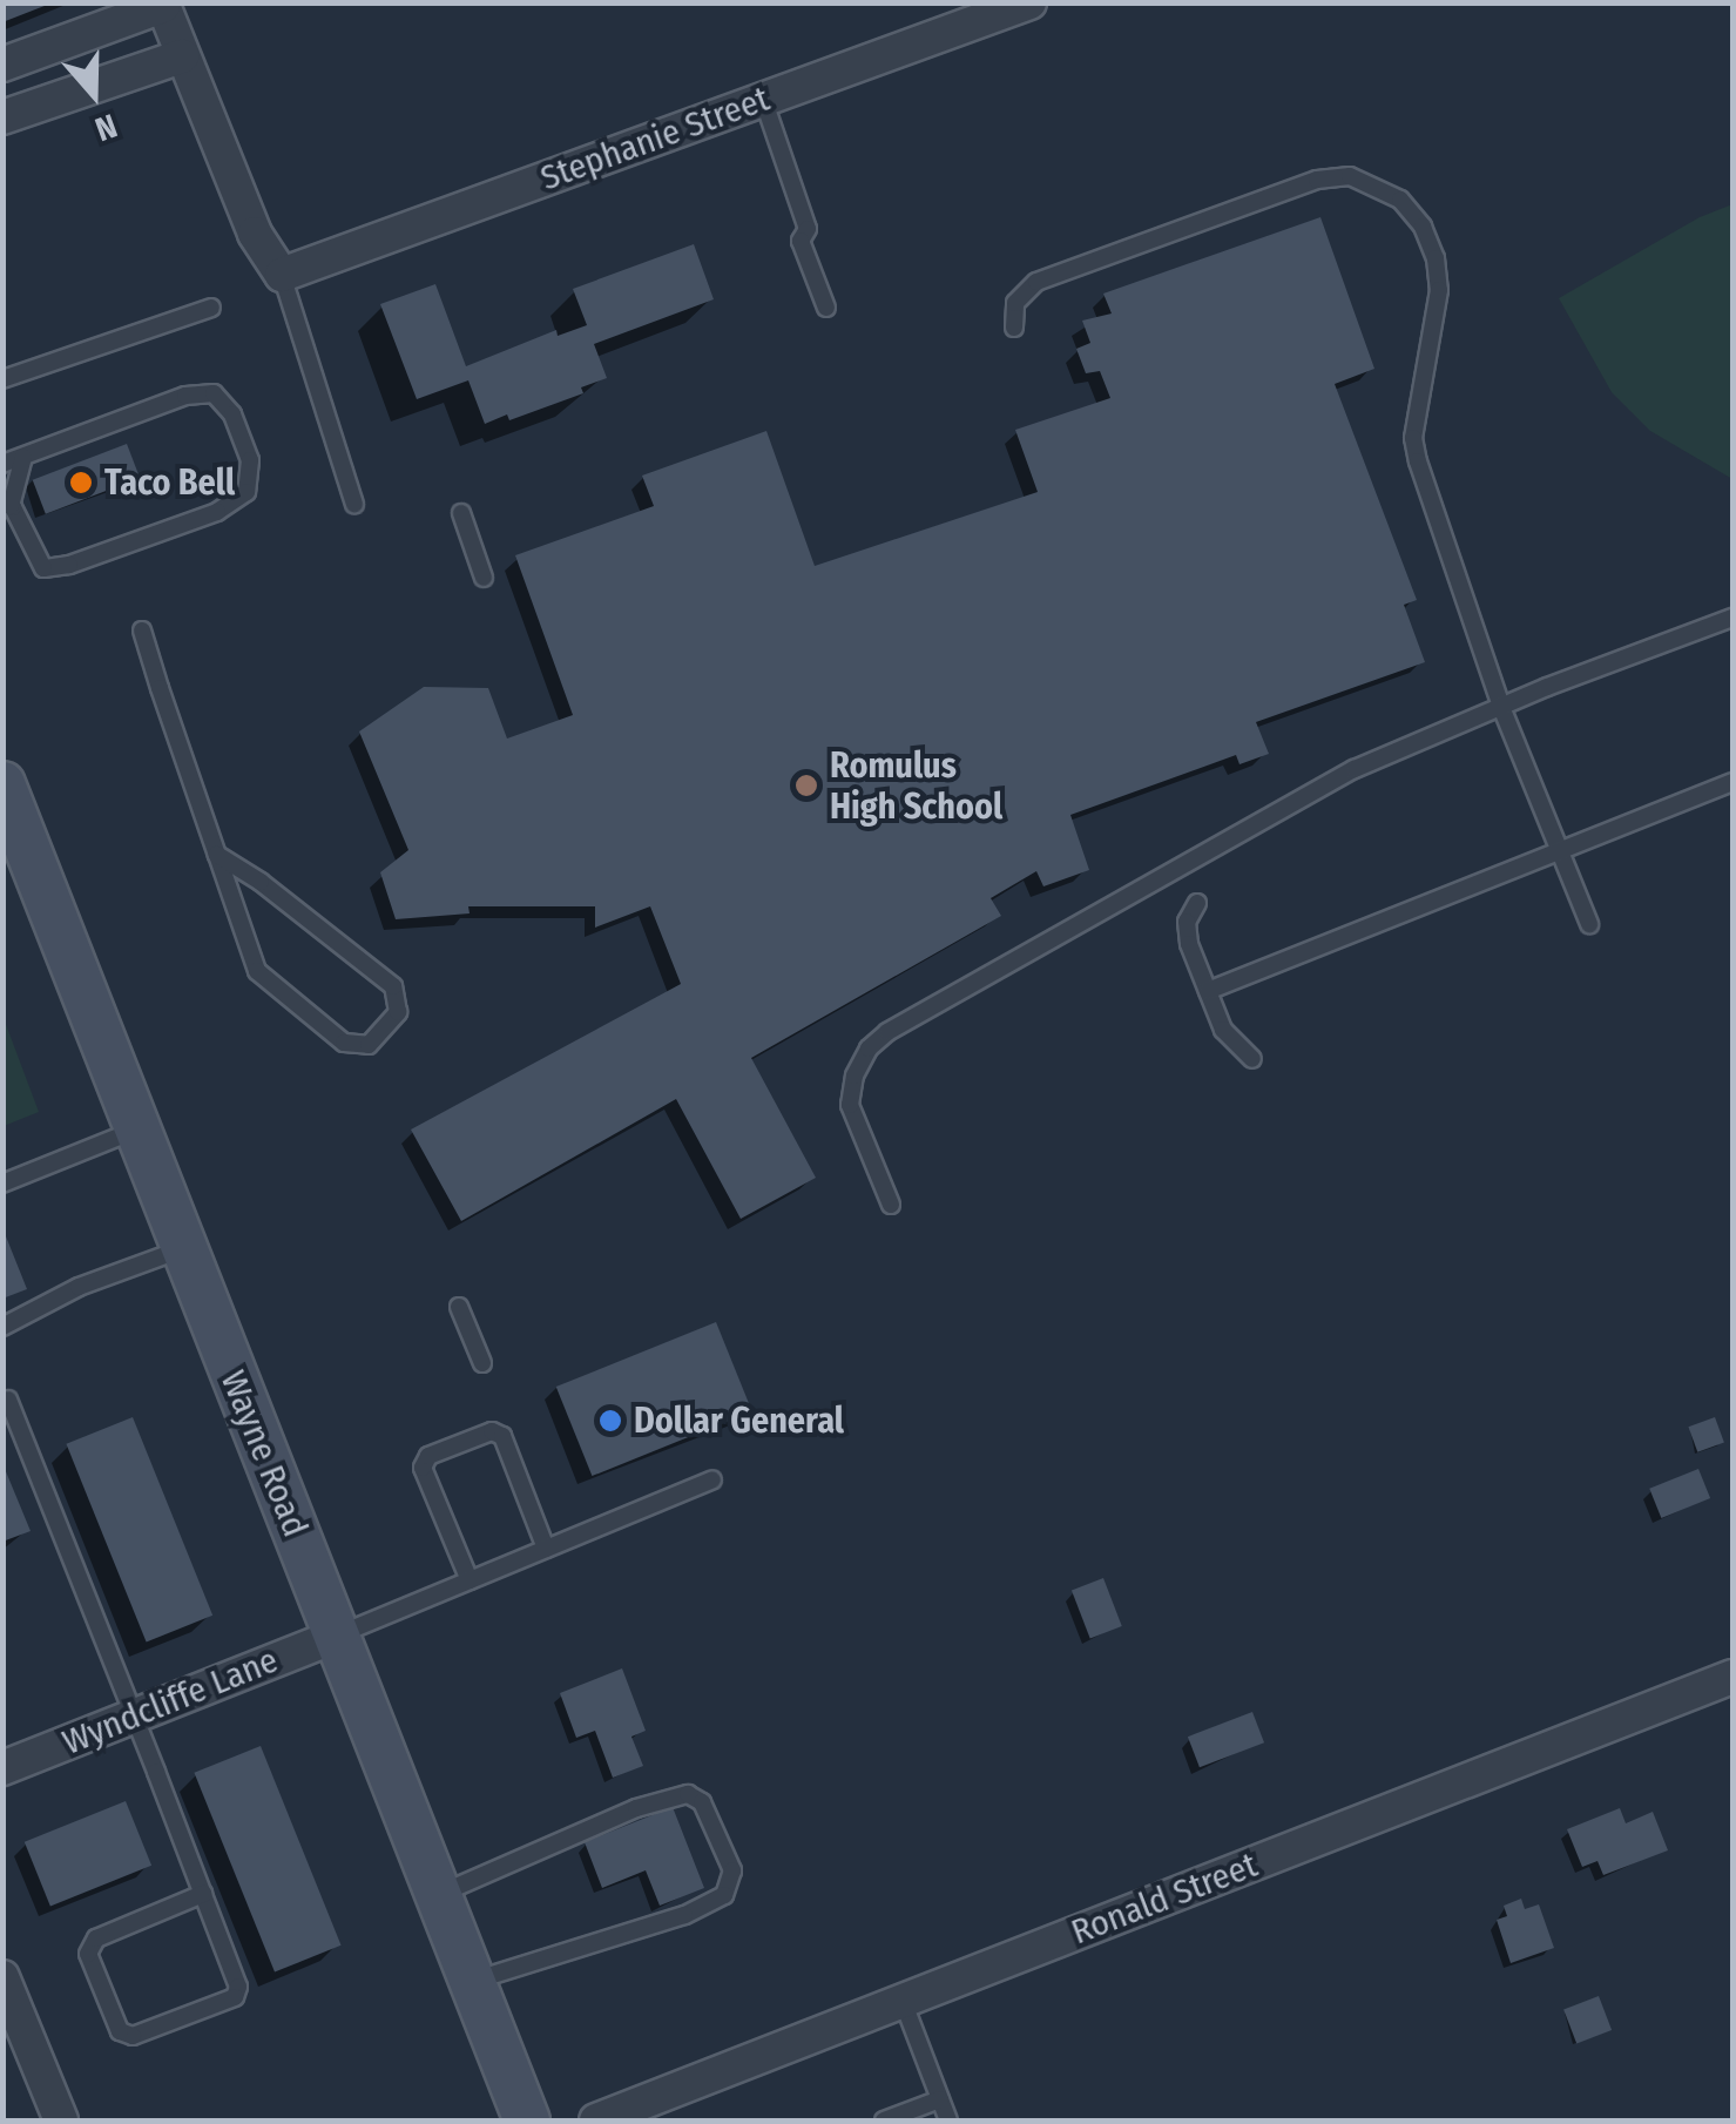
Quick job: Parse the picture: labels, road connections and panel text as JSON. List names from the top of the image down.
{
  "streets": {
    "main road": ["Wayne Road"],
    "street": ["Stephanie Street", "Wyndcliffe Lane", "Ronald Street"]
  },
  "crossings": [
    ["Wayne Road", "Wyndcliffe Lane"]
  ],
  "places": ["Taco Bell", "Romulus High School", "Dollar General"],
  "north": "bottom"
}
